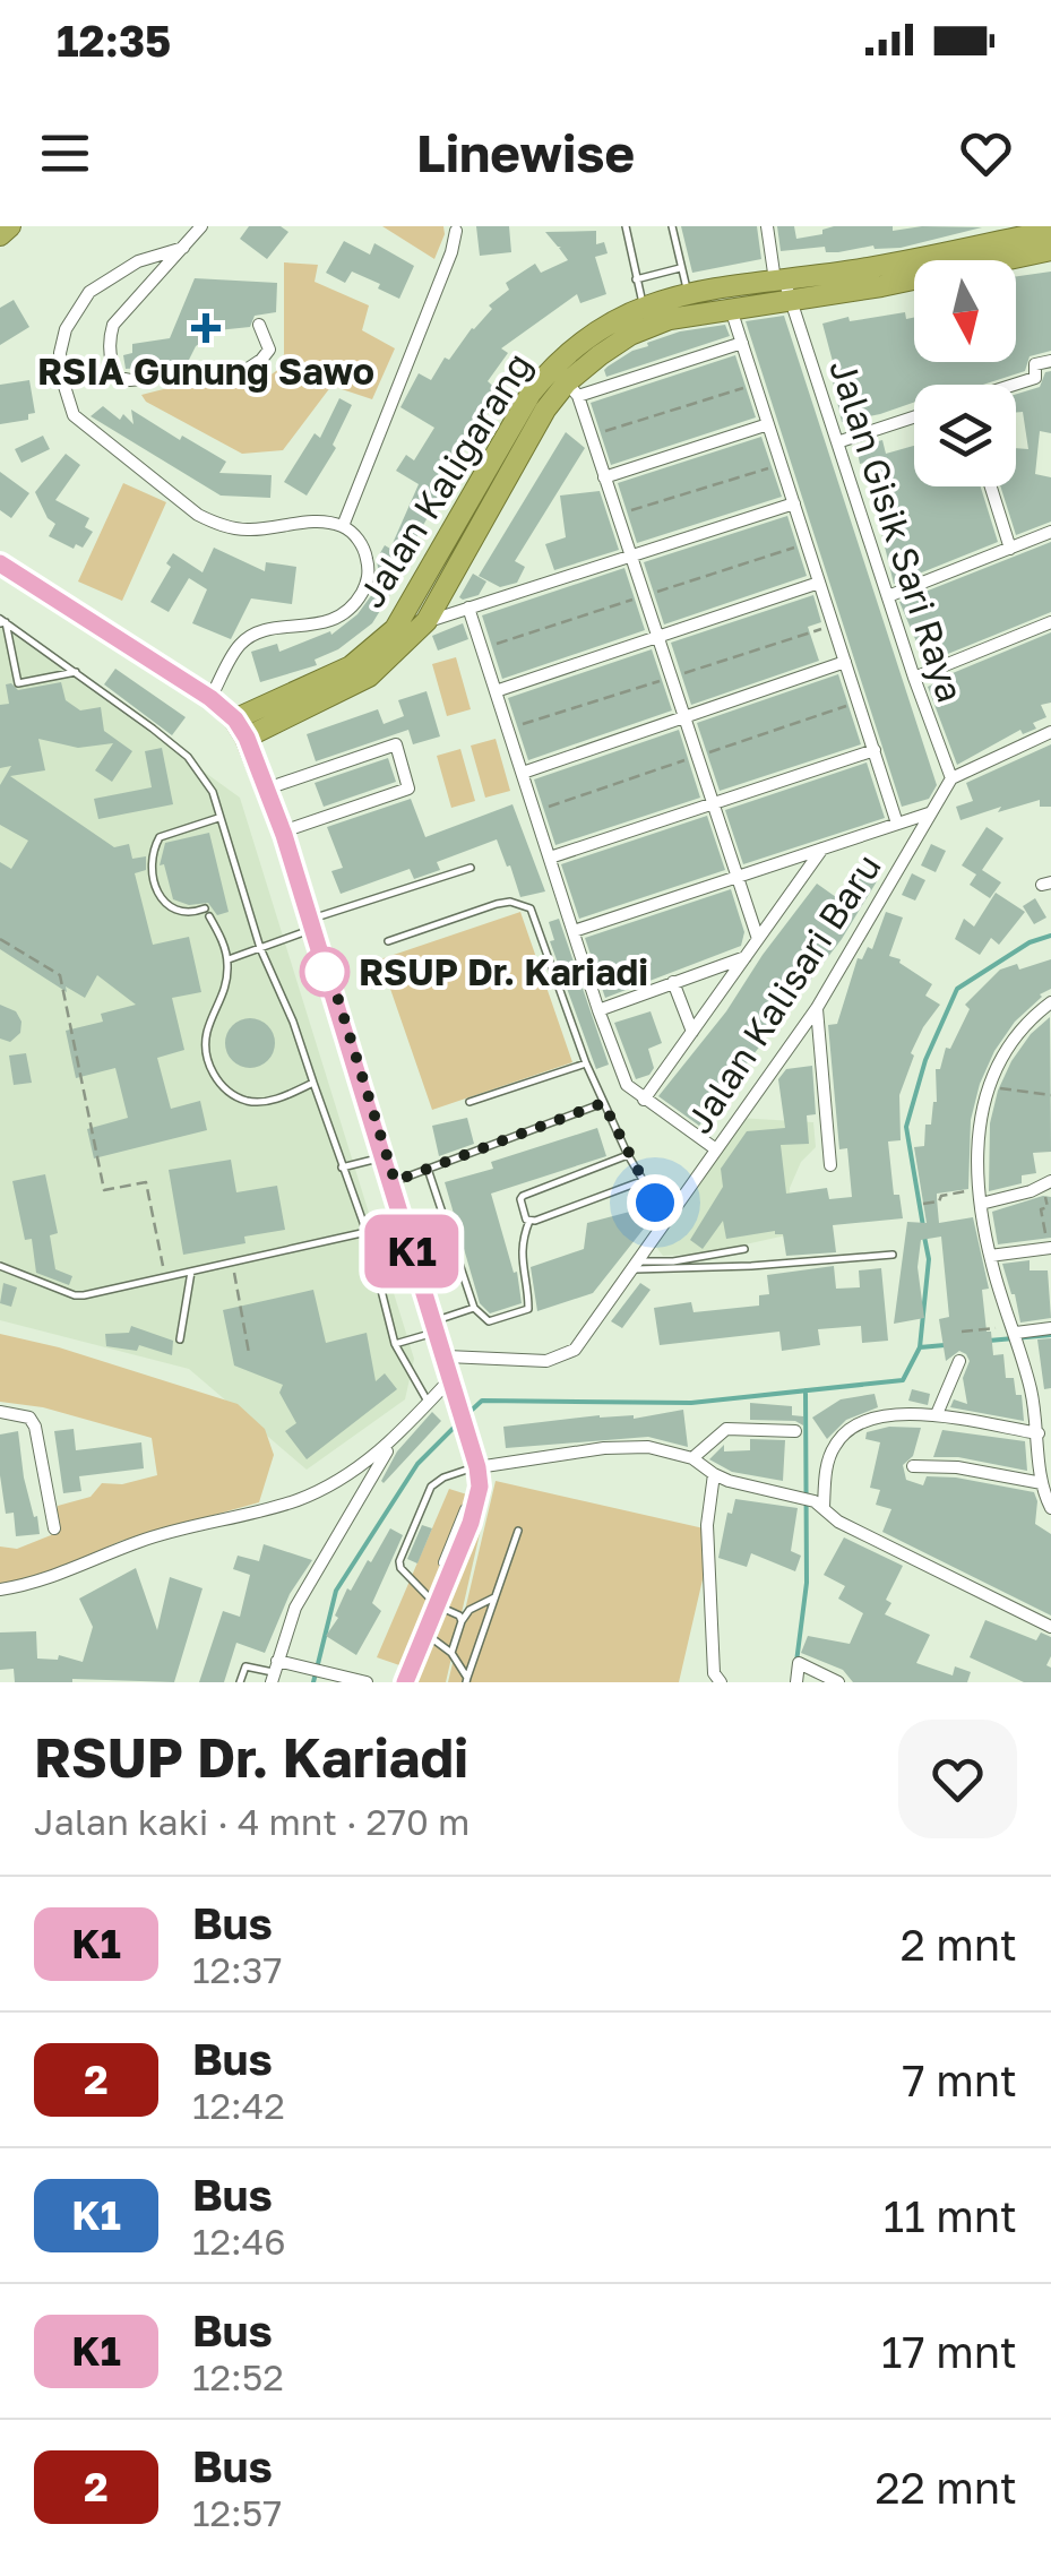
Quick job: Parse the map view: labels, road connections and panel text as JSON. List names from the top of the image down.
{
  "streets": {
    "highway": ["Jalan Kaligarang"],
    "street": ["Jalan Gisik Sari Raya", "Jalan Kalisari Baru"]
  },
  "crossings": [
    ["Jalan Kaligarang", "Jalan Gisik Sari Raya"],
    ["Jalan Gisik Sari Raya", "Jalan Kalisari Baru"]
  ],
  "places": {
    "health": ["RSIA Gunung Sawo"],
    "other": ["RSUP Dr. Kariadi"]
  },
  "lines": ["bus line K1"],
  "north": "bottom",
  "page": {
    "status": "12:35",
    "header": "Linewise",
    "on_map": "K1",
    "heading": ["RSUP Dr. Kariadi", "Jalan kaki · 4 mnt · 270 m"],
    "list": [
      {
        "mark": "K1",
        "name": "Bus",
        "note": "12:37",
        "value": "2 mnt"
      },
      {
        "mark": "2",
        "name": "Bus",
        "note": "12:42",
        "value": "7 mnt"
      },
      {
        "mark": "K1",
        "name": "Bus",
        "note": "12:46",
        "value": "11 mnt"
      },
      {
        "mark": "K1",
        "name": "Bus",
        "note": "12:52",
        "value": "17 mnt"
      },
      {
        "mark": "2",
        "name": "Bus",
        "note": "12:57",
        "value": "22 mnt"
      }
    ]
  }
}
